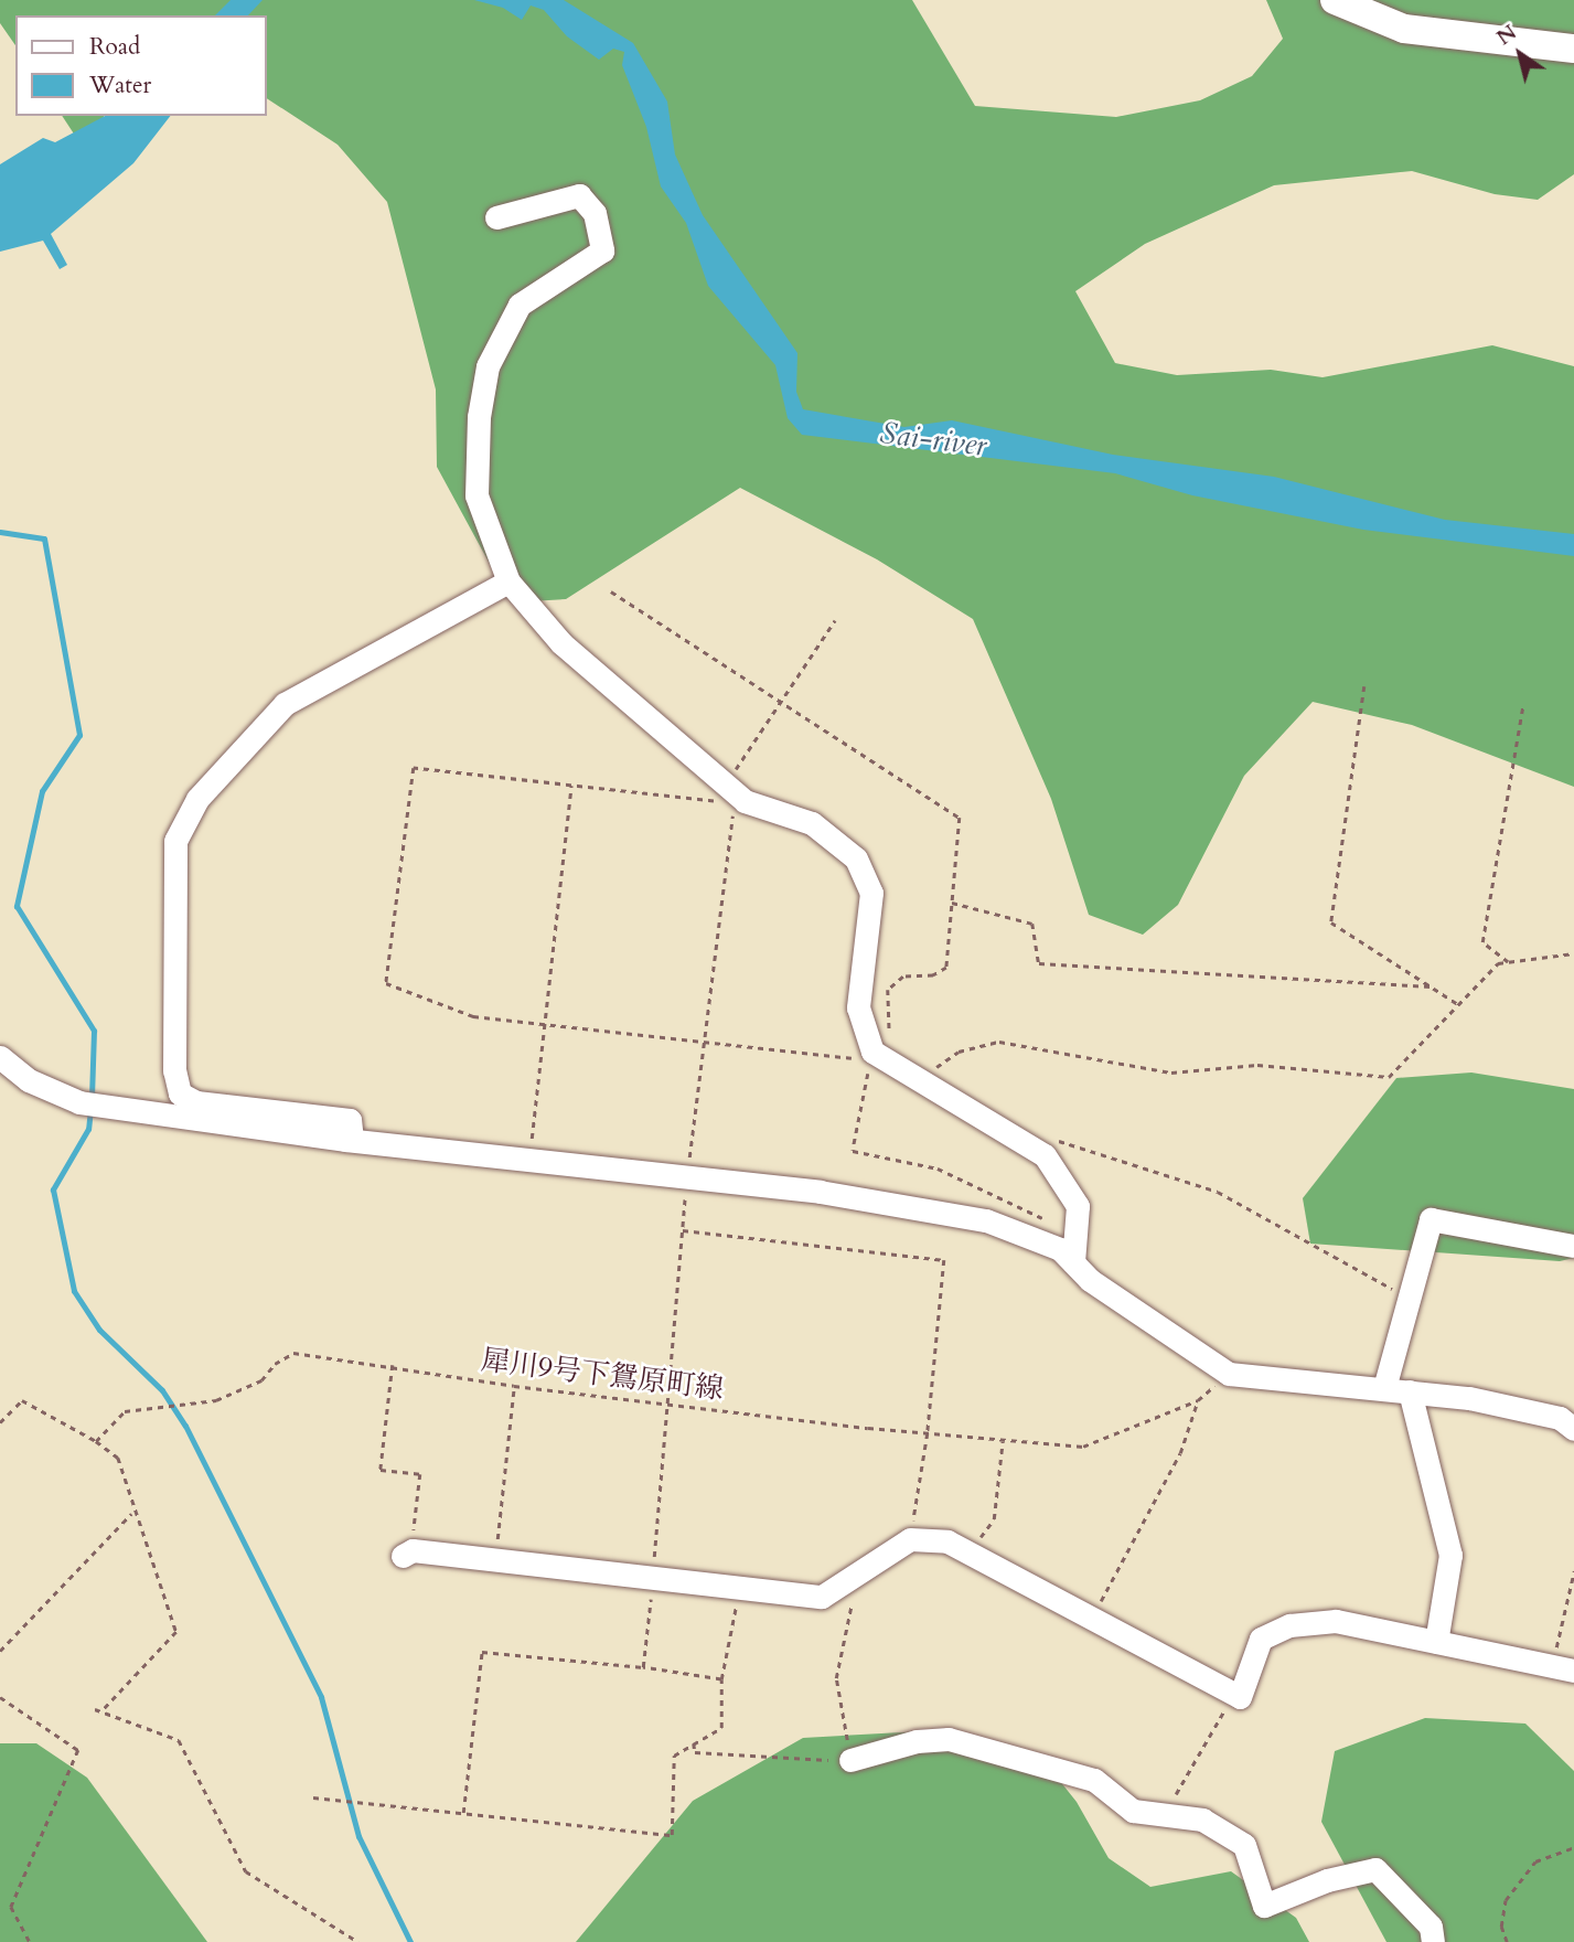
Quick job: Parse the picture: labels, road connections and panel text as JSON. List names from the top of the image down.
{
  "streets": {
    "path": ["犀川9号下鴛原町線"]
  },
  "water": ["Sai-river"],
  "legend": ["Road", "Water"],
  "north": "top left"
}
